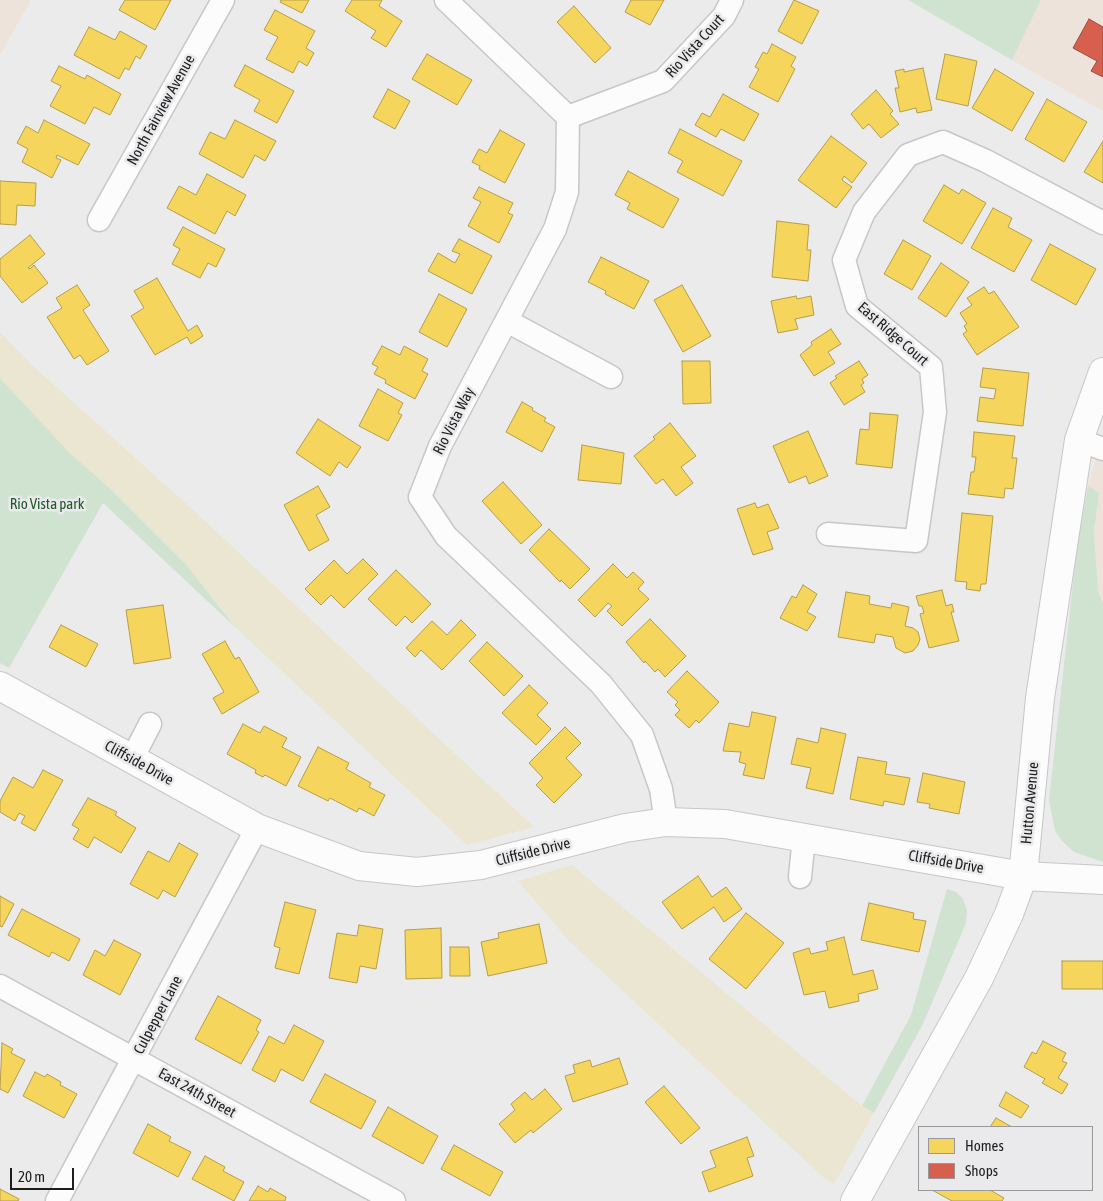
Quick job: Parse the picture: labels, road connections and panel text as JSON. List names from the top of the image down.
{
  "streets": {
    "street": [
      "Rio Vista Court",
      "North Fairview Avenue",
      "East Ridge Court",
      "Rio Vista Way",
      "Cliffside Drive",
      "Hutton Avenue",
      "Culpepper Lane",
      "East 24th Street"
    ]
  },
  "crossings": [
    ["Rio Vista Court", "Rio Vista Way"],
    ["Rio Vista Way", "Cliffside Drive"],
    ["Cliffside Drive", "Hutton Avenue"],
    ["Cliffside Drive", "Culpepper Lane"],
    ["Culpepper Lane", "East 24th Street"]
  ],
  "parks": ["Rio Vista park"],
  "legend": ["Homes", "Shops"],
  "scale_bar": "20 m"
}
